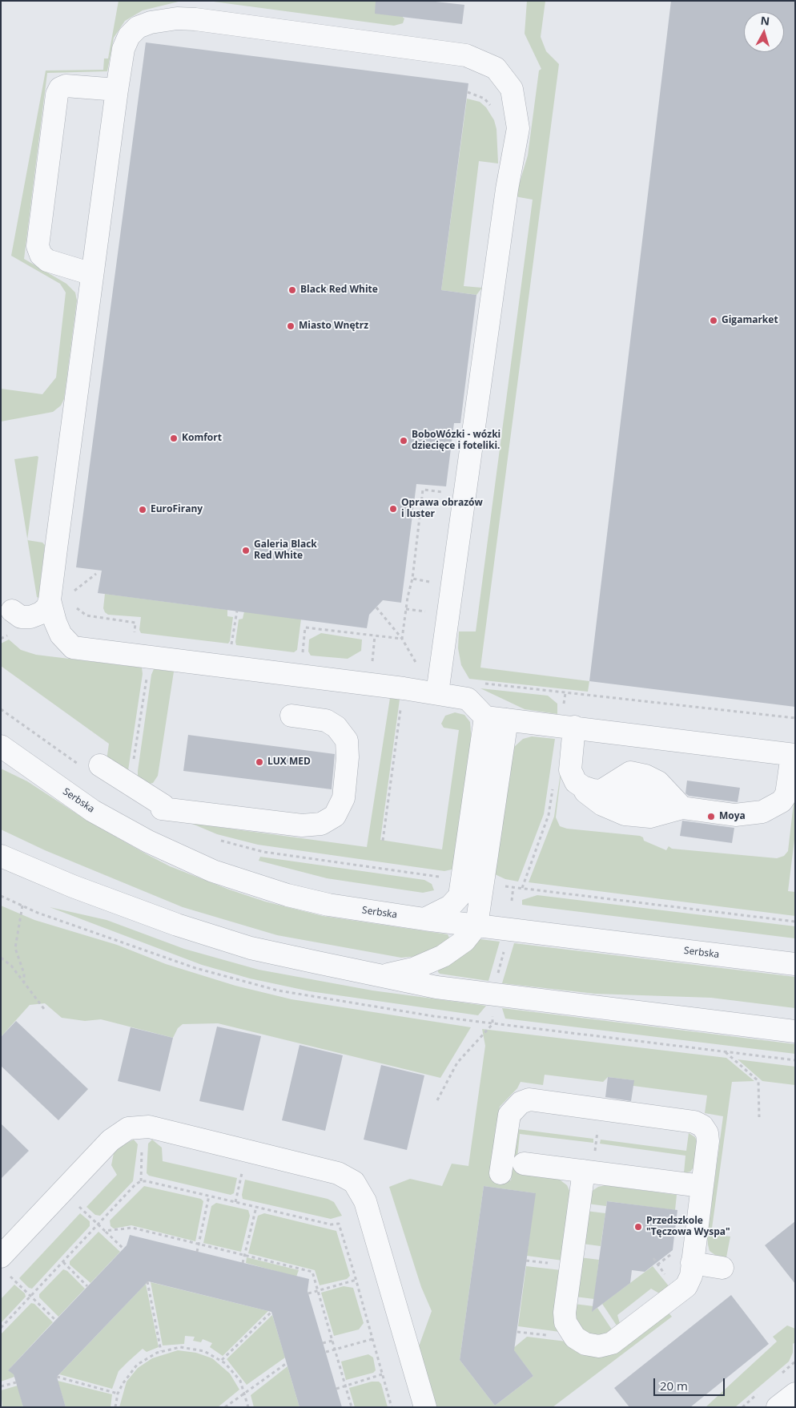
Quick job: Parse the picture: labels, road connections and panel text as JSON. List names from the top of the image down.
{
  "streets": {
    "street": ["Serbska"]
  },
  "places": [
    "Black Red White",
    "Gigamarket",
    "Miasto Wnętrz",
    "Komfort",
    "BoboWózki - wózki dziecięce i foteliki.",
    "Oprawa obrazów i luster",
    "EuroFirany",
    "Galeria Black Red White",
    "LUX MED",
    "Moya",
    "Przedszkole \"Tęczowa Wyspa\""
  ],
  "scale_bar": "20 m",
  "north": "top"
}
